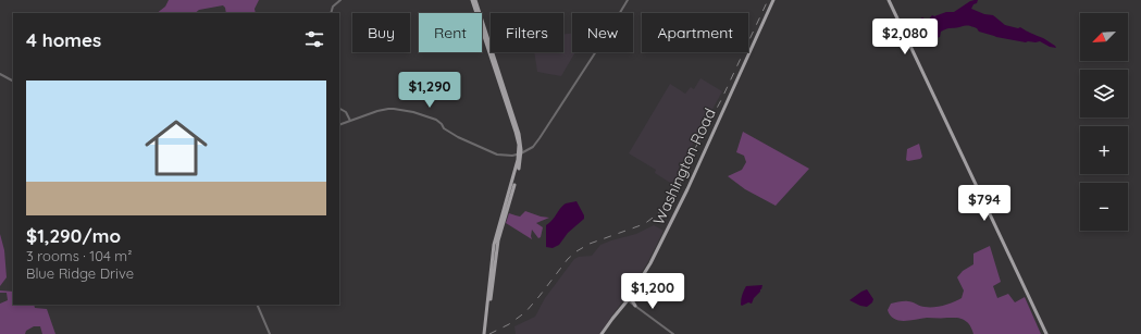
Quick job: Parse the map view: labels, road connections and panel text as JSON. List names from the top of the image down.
{
  "streets": {
    "main road": ["Washington Road"]
  },
  "north": "bottom left",
  "page": {
    "map_buttons": ["+", "−"],
    "chip": [
      "Buy",
      "Rent",
      "Filters",
      "New",
      "Apartment"
    ],
    "heading": "4 homes",
    "price": [
      "$2,080",
      "$1,290",
      "$794",
      "$1,200"
    ],
    "list": [
      {
        "name": "$1,290/mo",
        "note": "3 rooms · 104 m² · Blue Ridge Drive"
      }
    ]
  }
}
